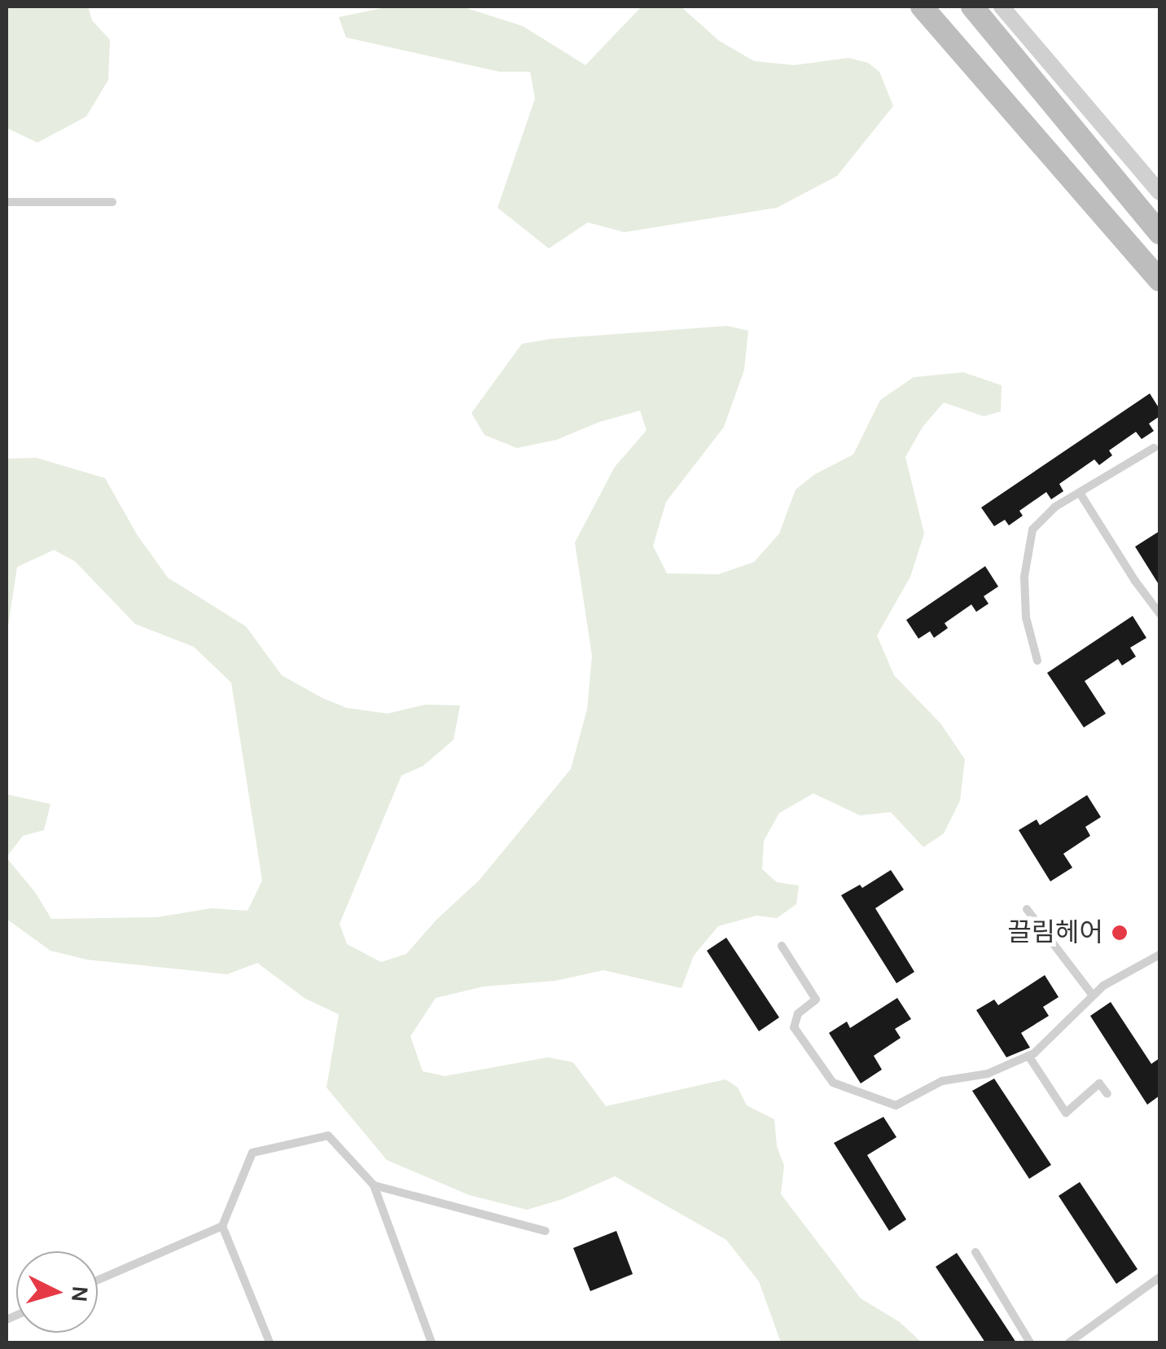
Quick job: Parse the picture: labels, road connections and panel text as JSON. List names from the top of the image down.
{
  "places": ["끌림헤어"],
  "north": "right"
}
